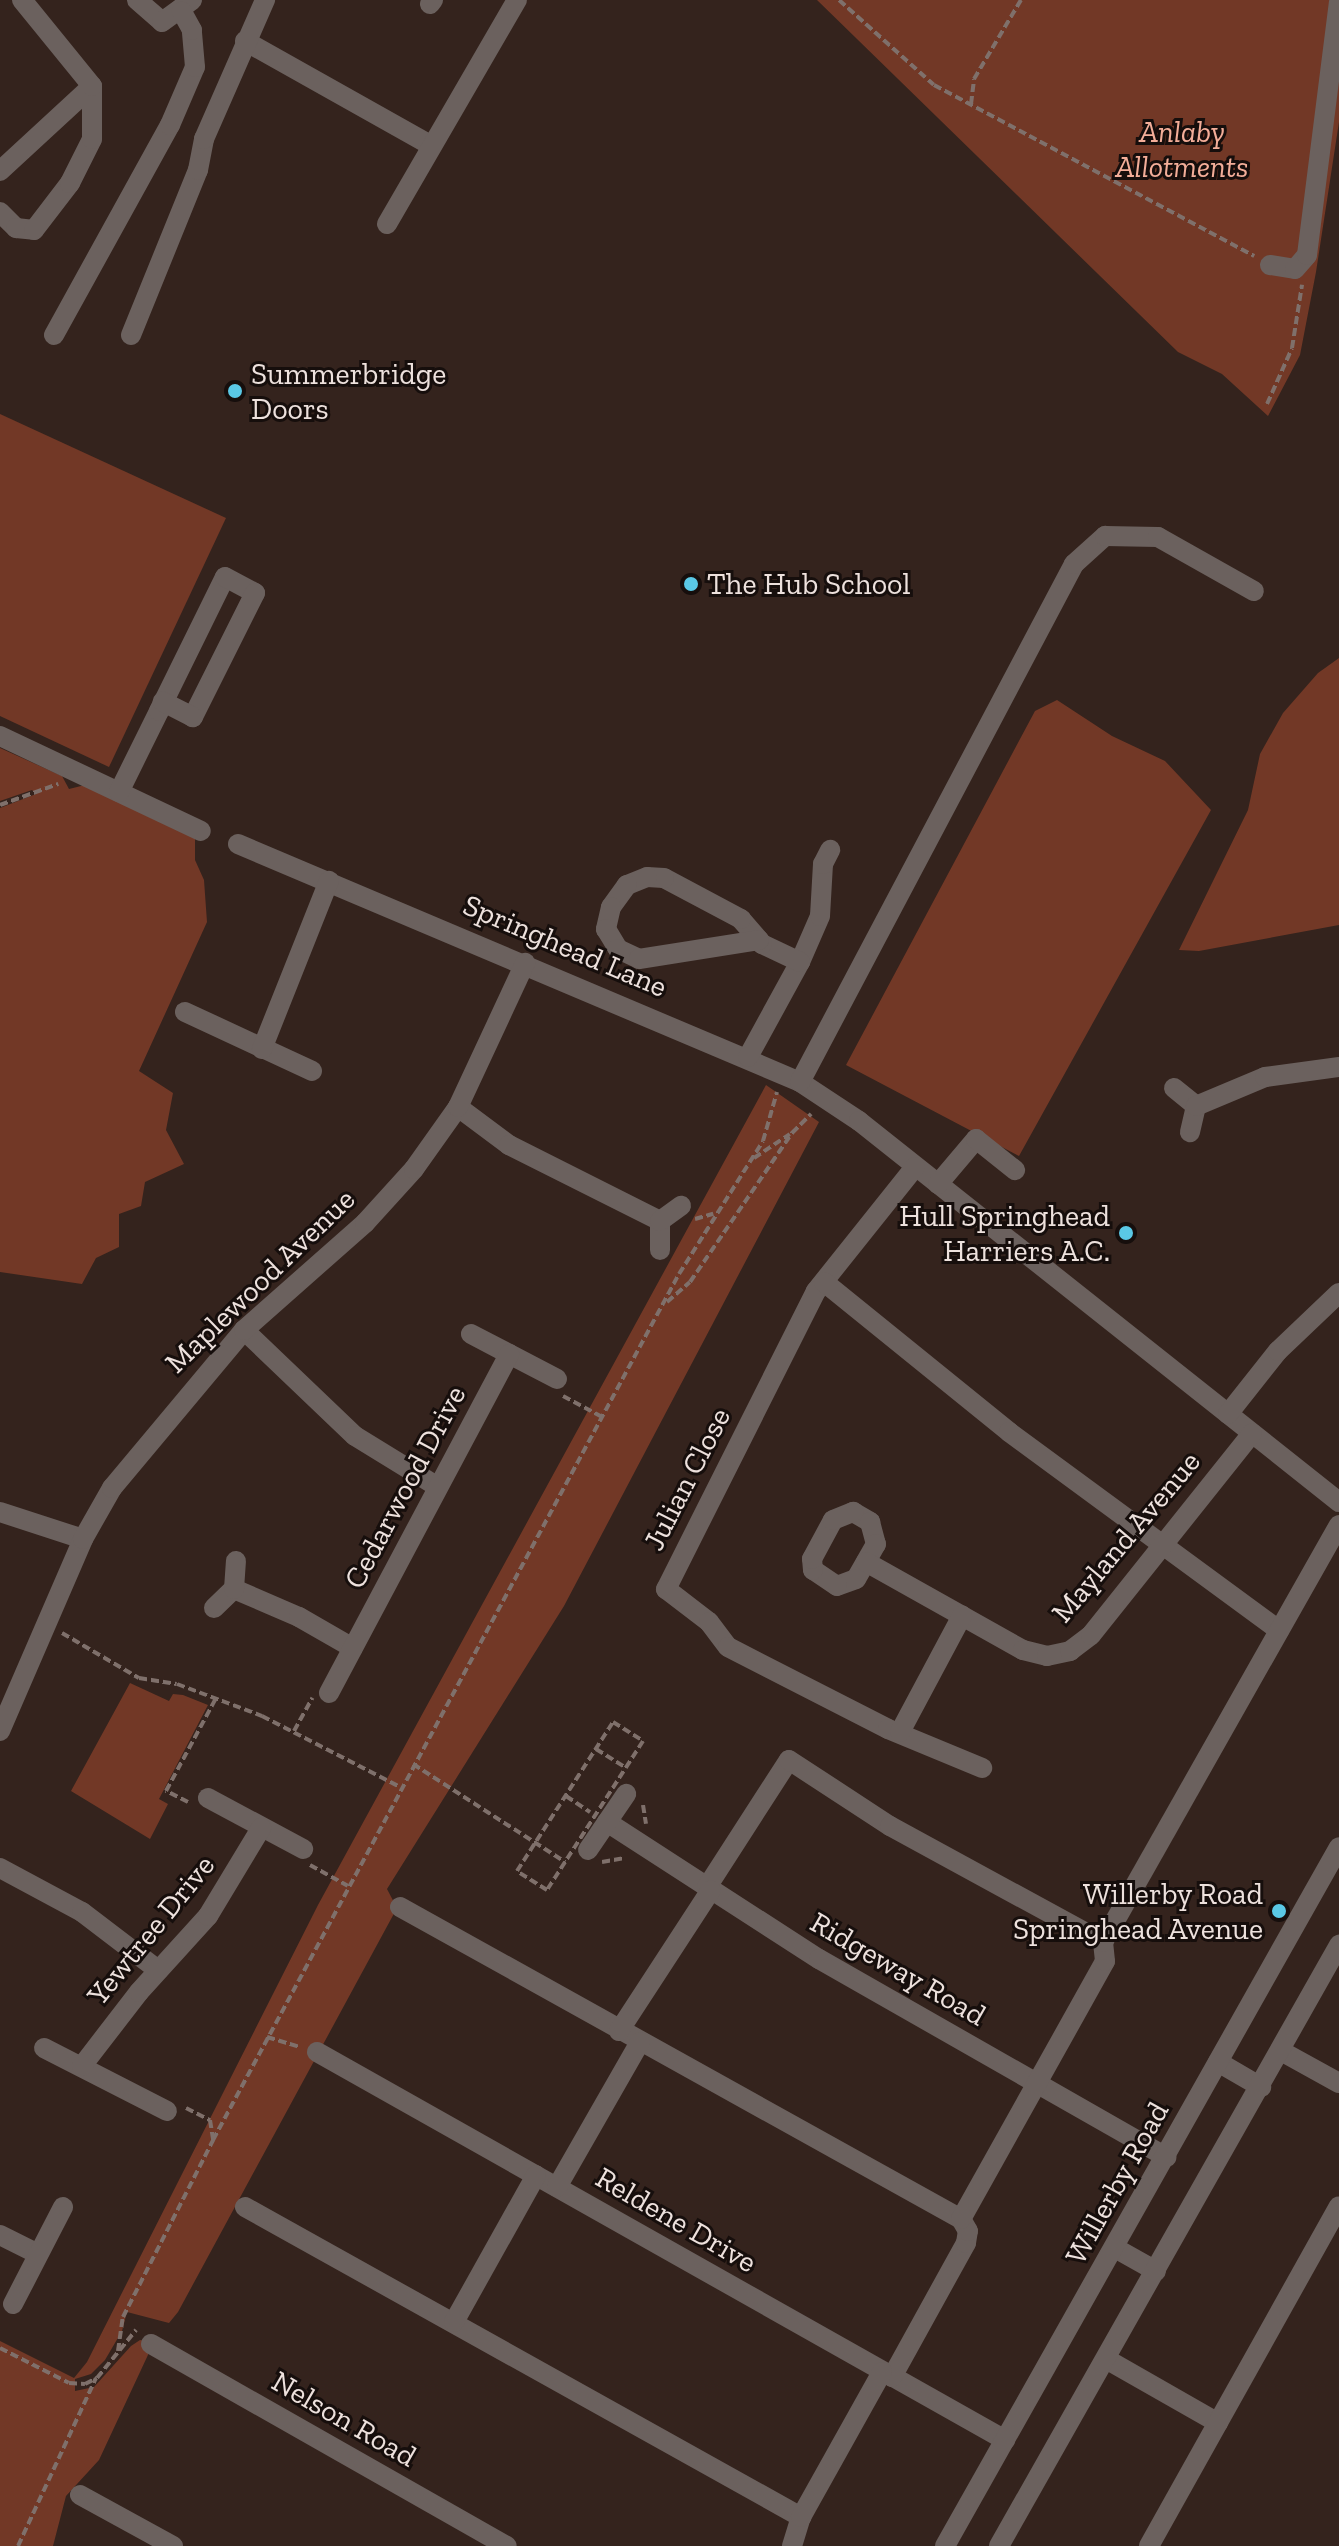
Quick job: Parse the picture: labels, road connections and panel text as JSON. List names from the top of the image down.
{
  "streets": {
    "street": [
      "Springhead Lane",
      "Maplewood Avenue",
      "Julian Close",
      "Cedarwood Drive",
      "Mayland Avenue",
      "Yewtree Drive",
      "Ridgeway Road",
      "Willerby Road",
      "Reldene Drive",
      "Nelson Road"
    ]
  },
  "crossings": [
    ["Springhead Lane", "Maplewood Avenue"],
    ["Springhead Lane", "Julian Close"],
    ["Springhead Lane", "Mayland Avenue"],
    ["Ridgeway Road", "Willerby Road"],
    ["Willerby Road", "Reldene Drive"]
  ],
  "parks": ["Anlaby Allotments"],
  "places": [
    "Summerbridge Doors",
    "The Hub School",
    "Hull Springhead Harriers A.C.",
    "Willerby Road Springhead Avenue"
  ]
}
